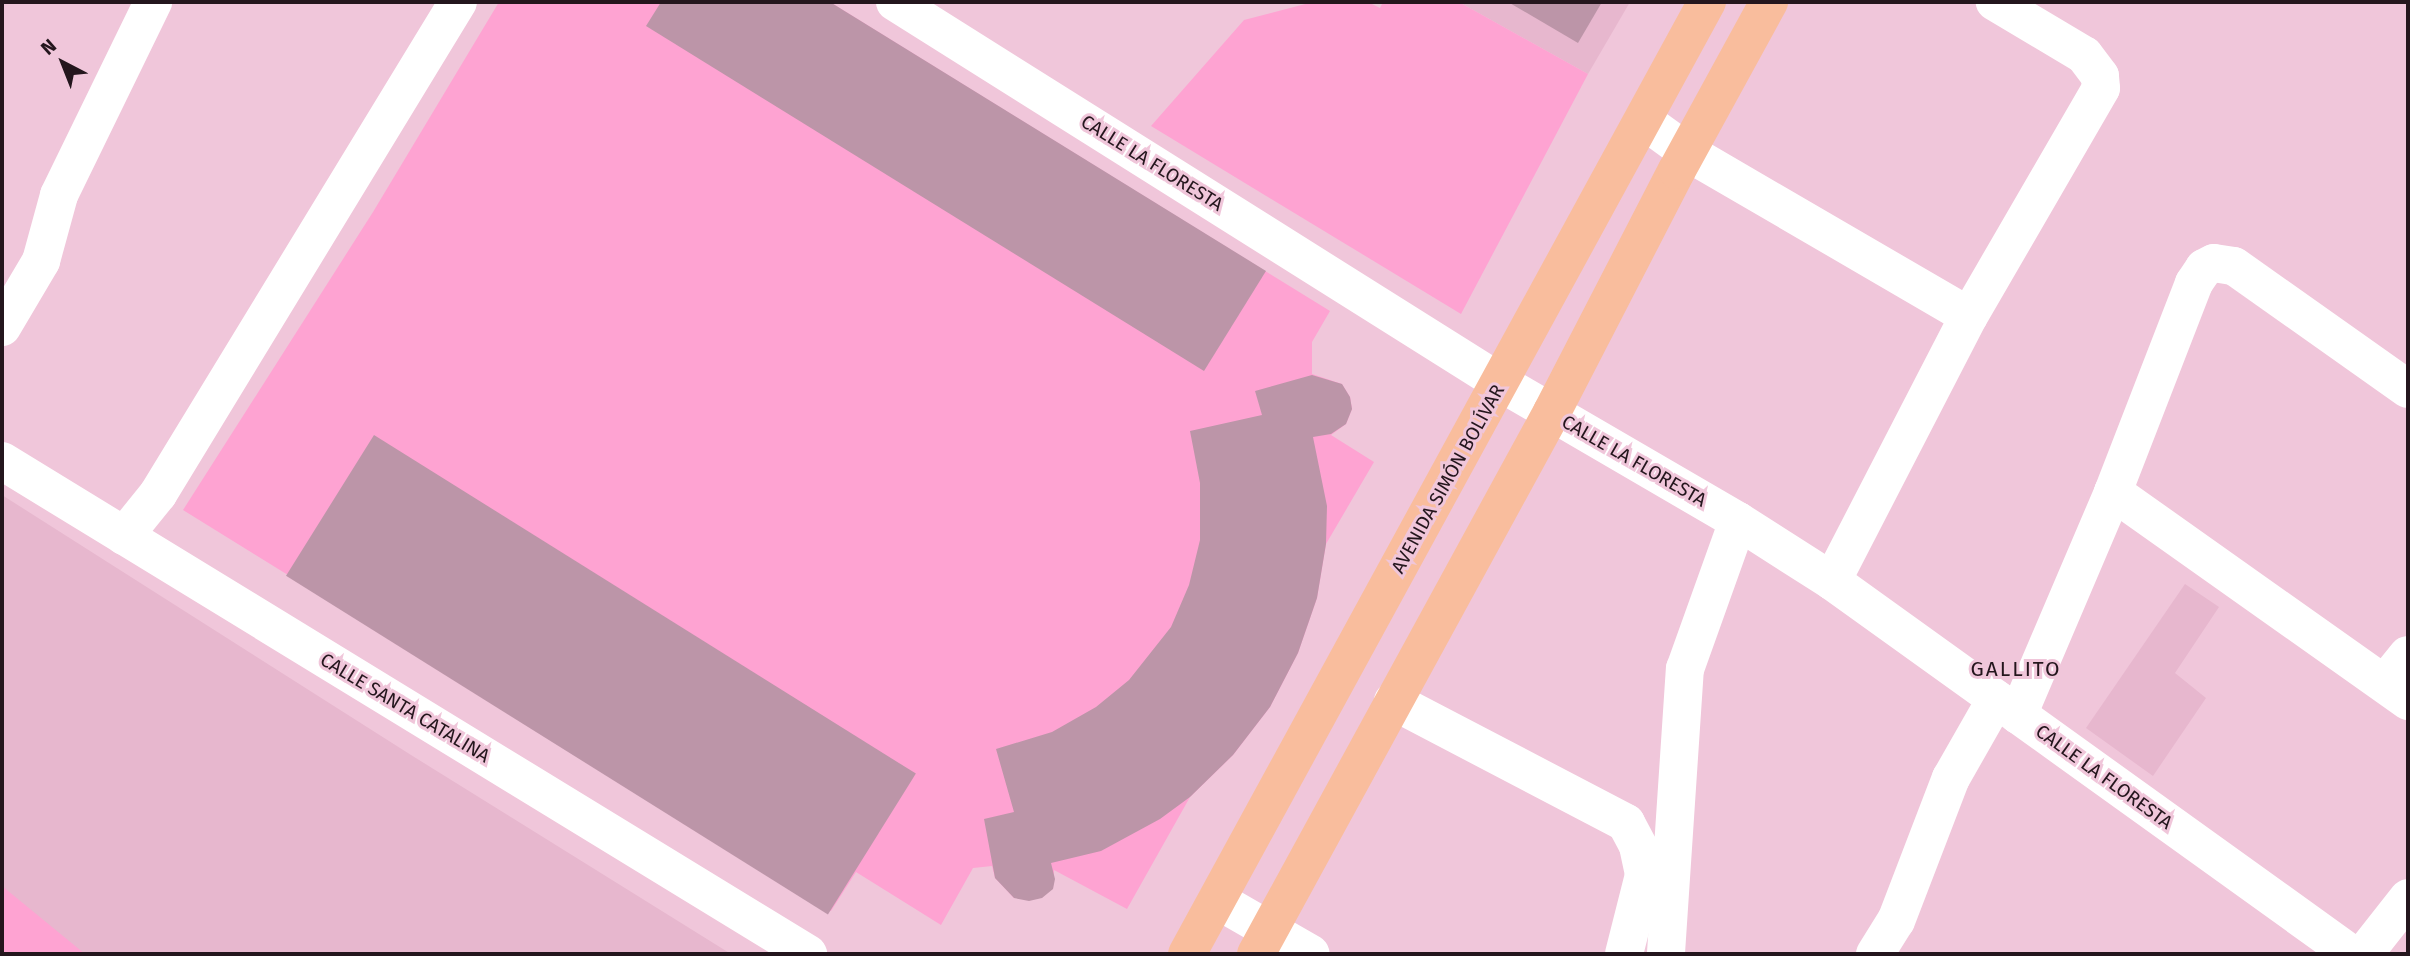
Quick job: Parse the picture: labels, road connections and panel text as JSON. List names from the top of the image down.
{
  "streets": {
    "main road": ["AVENIDA SIMÓN BOLÍVAR"],
    "street": ["CALLE LA FLORESTA", "CALLE SANTA CATALINA"]
  },
  "crossings": [
    ["CALLE LA FLORESTA", "AVENIDA SIMÓN BOLÍVAR"]
  ],
  "districts": ["GALLITO"],
  "north": "top left"
}
